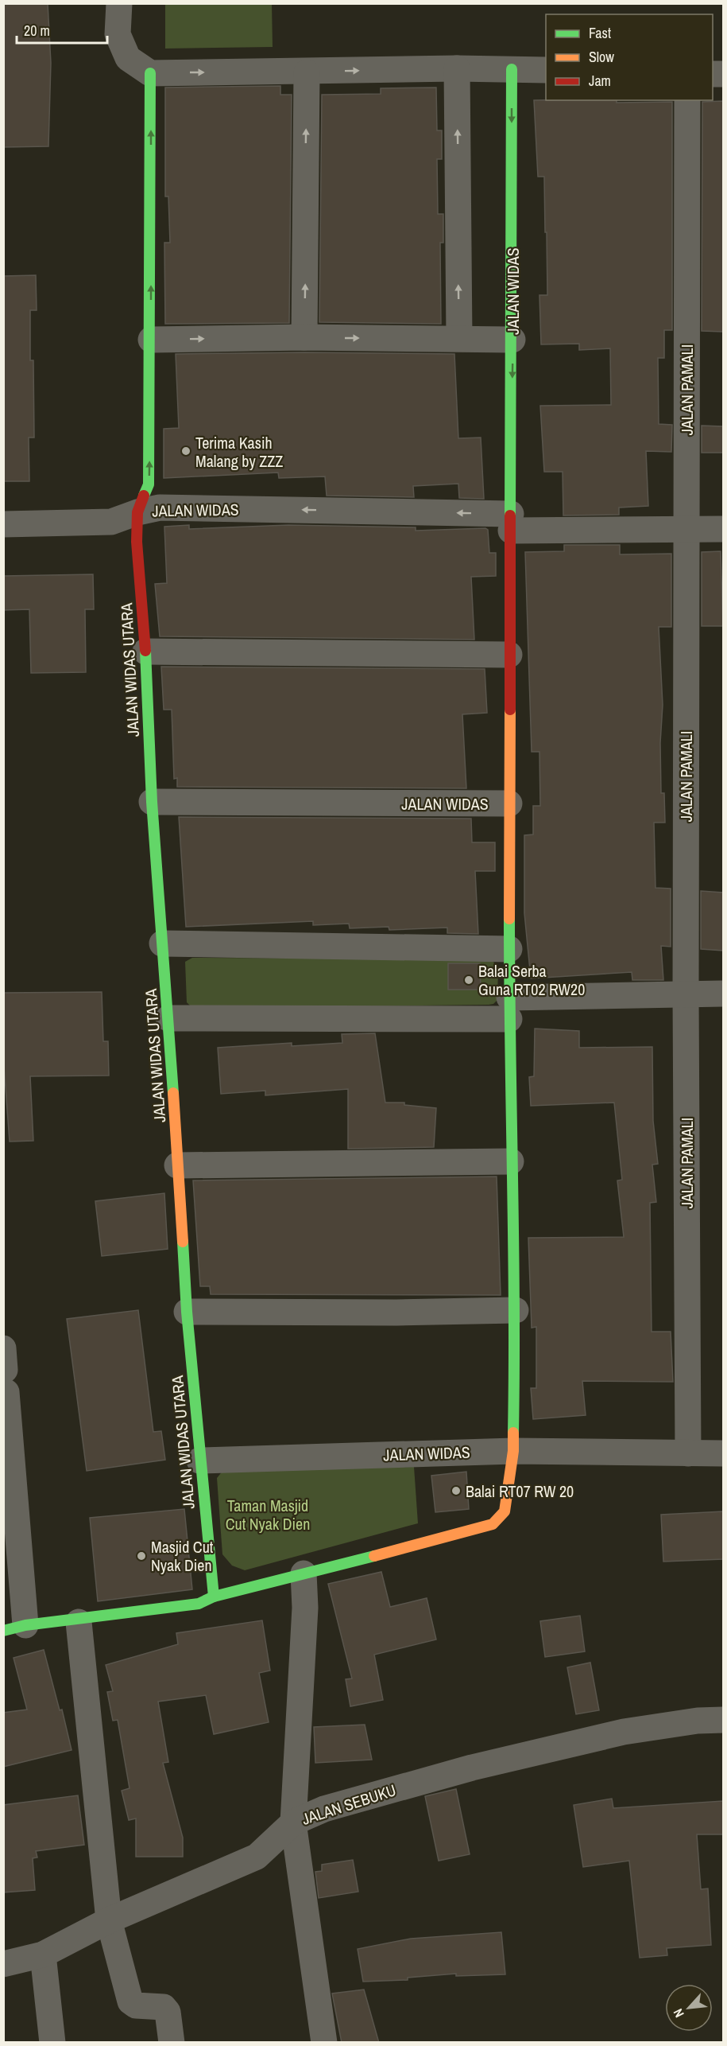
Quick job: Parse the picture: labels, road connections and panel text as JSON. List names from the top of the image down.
{
  "streets": {
    "street": [
      "JALAN WIDAS",
      "JALAN PAMALI",
      "JALAN WIDAS UTARA",
      "JALAN SEBUKU"
    ]
  },
  "crossings": [
    ["JALAN WIDAS", "JALAN WIDAS UTARA"]
  ],
  "parks": ["Taman Masjid Cut Nyak Dien"],
  "places": [
    "Terima Kasih Malang by ZZZ",
    "Balai Serba Guna RT02 RW20",
    "Balai RT07 RW 20",
    "Masjid Cut Nyak Dien"
  ],
  "legend": ["Fast", "Slow", "Jam"],
  "scale_bar": "20 m",
  "north": "bottom left"
}
